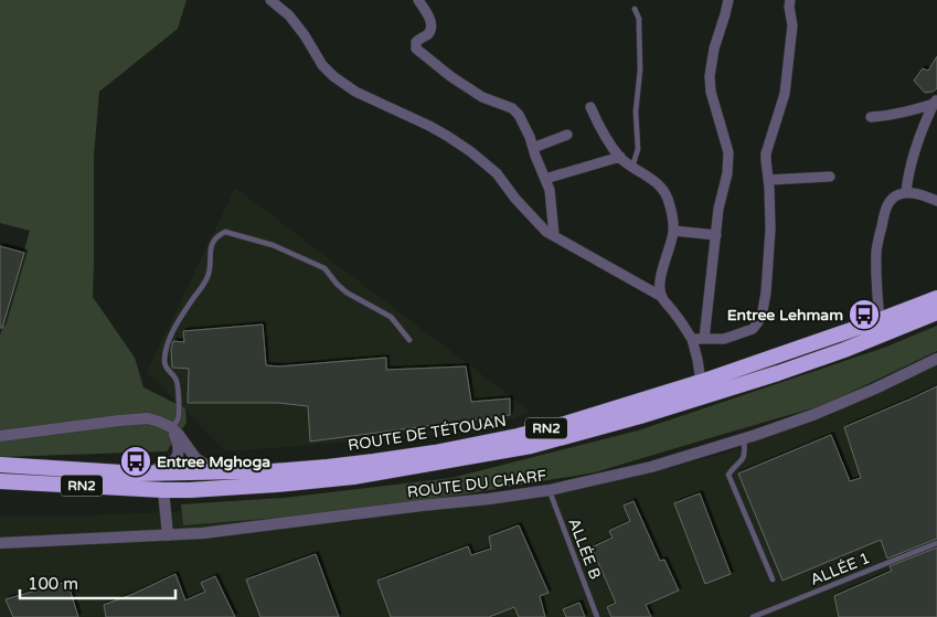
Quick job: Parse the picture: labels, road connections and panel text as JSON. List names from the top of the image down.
{
  "streets": {
    "highway": ["RN2", "ROUTE DE TÉTOUAN"],
    "street": ["ROUTE DU CHARF"],
    "lane": ["ALLÉE B", "ALLÉE 1"]
  },
  "crossings": [
    ["ROUTE DU CHARF", "ALLÉE B"]
  ],
  "places": {
    "bus stop": ["Entree Lehmam", "Entree Mghoga"]
  },
  "scale_bar": "100 m"
}
